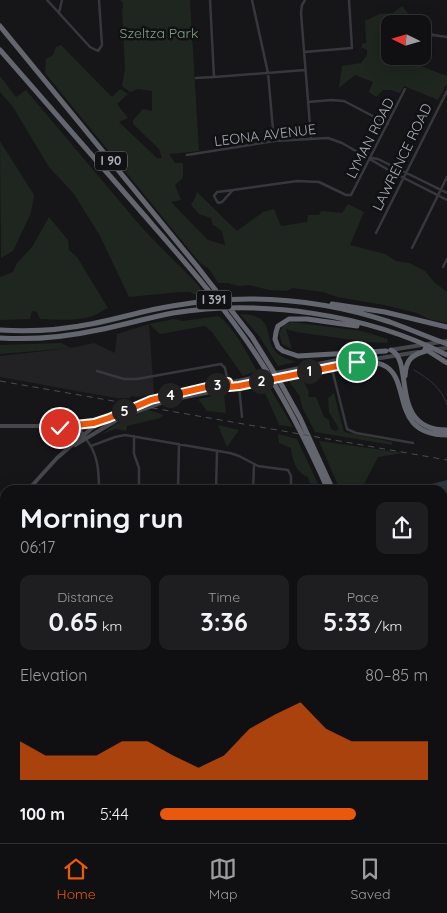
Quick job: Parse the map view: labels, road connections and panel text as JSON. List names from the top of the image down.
{
  "streets": {
    "highway": ["I 90", "I 391"],
    "street": ["LEONA AVENUE", "LYMAN ROAD", "LAWRENCE ROAD"]
  },
  "crossings": [
    ["LEONA AVENUE", "LYMAN ROAD"]
  ],
  "parks": ["Szeltza Park"],
  "north": "left",
  "page": {
    "pins": [
      "1",
      "2",
      "3",
      "4",
      "5"
    ],
    "heading": ["Morning run", "06:17"],
    "stats": [
      ["Distance", "0.65 km"],
      ["Time", "3:36"],
      ["Pace", "5:33 /km"]
    ],
    "chart": ["Elevation", "80–85 m"],
    "list": [
      {
        "name": "100 m",
        "note": "5:44"
      }
    ],
    "tabs": ["Home", "Map", "Saved"]
  }
}
